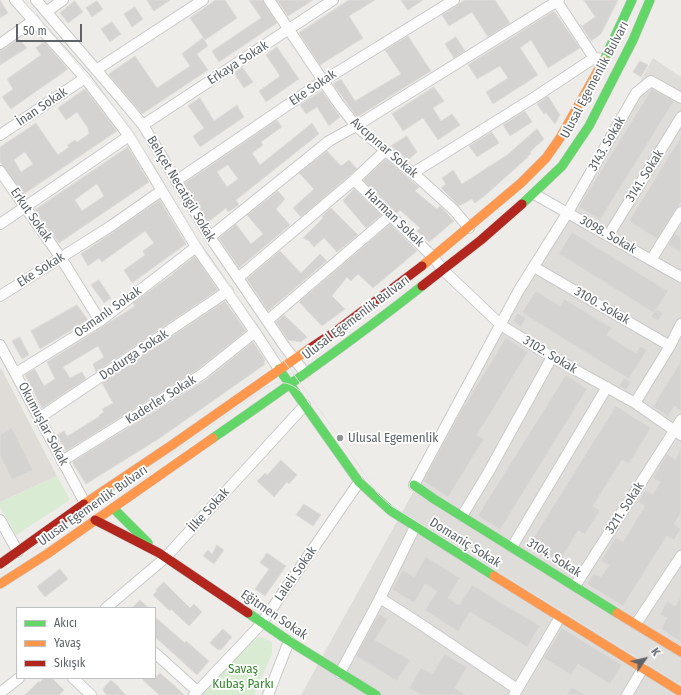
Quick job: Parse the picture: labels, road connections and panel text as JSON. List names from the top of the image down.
{
  "streets": {
    "main road": [
      "Ulusal Egemenlik Bulvarı",
      "Domaniç Sokak",
      "3104. Sokak",
      "Eğitmen Sokak"
    ],
    "street": [
      "Erkaya Sokak",
      "Eke Sokak",
      "İnan Sokak",
      "3143. Sokak",
      "Avcıpınar Sokak",
      "3141. Sokak",
      "Behçet Necatigil Sokak",
      "Erkut Sokak",
      "Harman Sokak",
      "3098. Sokak",
      "3100. Sokak",
      "Osmanlı Sokak",
      "Dodurga Sokak",
      "3102. Sokak",
      "Kaderler Sokak",
      "Okumuşlar Sokak",
      "3211. Sokak",
      "İlke Sokak",
      "Laleli Sokak"
    ]
  },
  "crossings": [
    ["Erkaya Sokak", "Avcıpınar Sokak"],
    ["Erkaya Sokak", "Behçet Necatigil Sokak"],
    ["Ulusal Egemenlik Bulvarı", "Avcıpınar Sokak"],
    ["Ulusal Egemenlik Bulvarı", "Behçet Necatigil Sokak"],
    ["Ulusal Egemenlik Bulvarı", "Harman Sokak"],
    ["Ulusal Egemenlik Bulvarı", "3098. Sokak"],
    ["Ulusal Egemenlik Bulvarı", "3102. Sokak"],
    ["Ulusal Egemenlik Bulvarı", "Okumuşlar Sokak"],
    ["Ulusal Egemenlik Bulvarı", "Domaniç Sokak"],
    ["Ulusal Egemenlik Bulvarı", "Eğitmen Sokak"],
    ["Eke Sokak", "Avcıpınar Sokak"],
    ["Eke Sokak", "Behçet Necatigil Sokak"],
    ["Eke Sokak", "Erkut Sokak"],
    ["3143. Sokak", "3098. Sokak"],
    ["3143. Sokak", "3100. Sokak"],
    ["3143. Sokak", "3102. Sokak"],
    ["3143. Sokak", "3104. Sokak"],
    ["3141. Sokak", "3098. Sokak"],
    ["Erkut Sokak", "Osmanlı Sokak"],
    ["Harman Sokak", "3102. Sokak"],
    ["Osmanlı Sokak", "Okumuşlar Sokak"],
    ["Dodurga Sokak", "Okumuşlar Sokak"],
    ["3102. Sokak", "3211. Sokak"],
    ["Kaderler Sokak", "Okumuşlar Sokak"],
    ["3211. Sokak", "3104. Sokak"],
    ["İlke Sokak", "Domaniç Sokak"],
    ["İlke Sokak", "Eğitmen Sokak"],
    ["Domaniç Sokak", "Laleli Sokak"],
    ["Laleli Sokak", "Eğitmen Sokak"]
  ],
  "parks": ["Savaş Kubaş Parkı"],
  "places": ["Ulusal Egemenlik"],
  "legend": ["Akıcı", "Yavaş", "Sıkışık"],
  "scale_bar": "50 m",
  "north": "top right"
}
